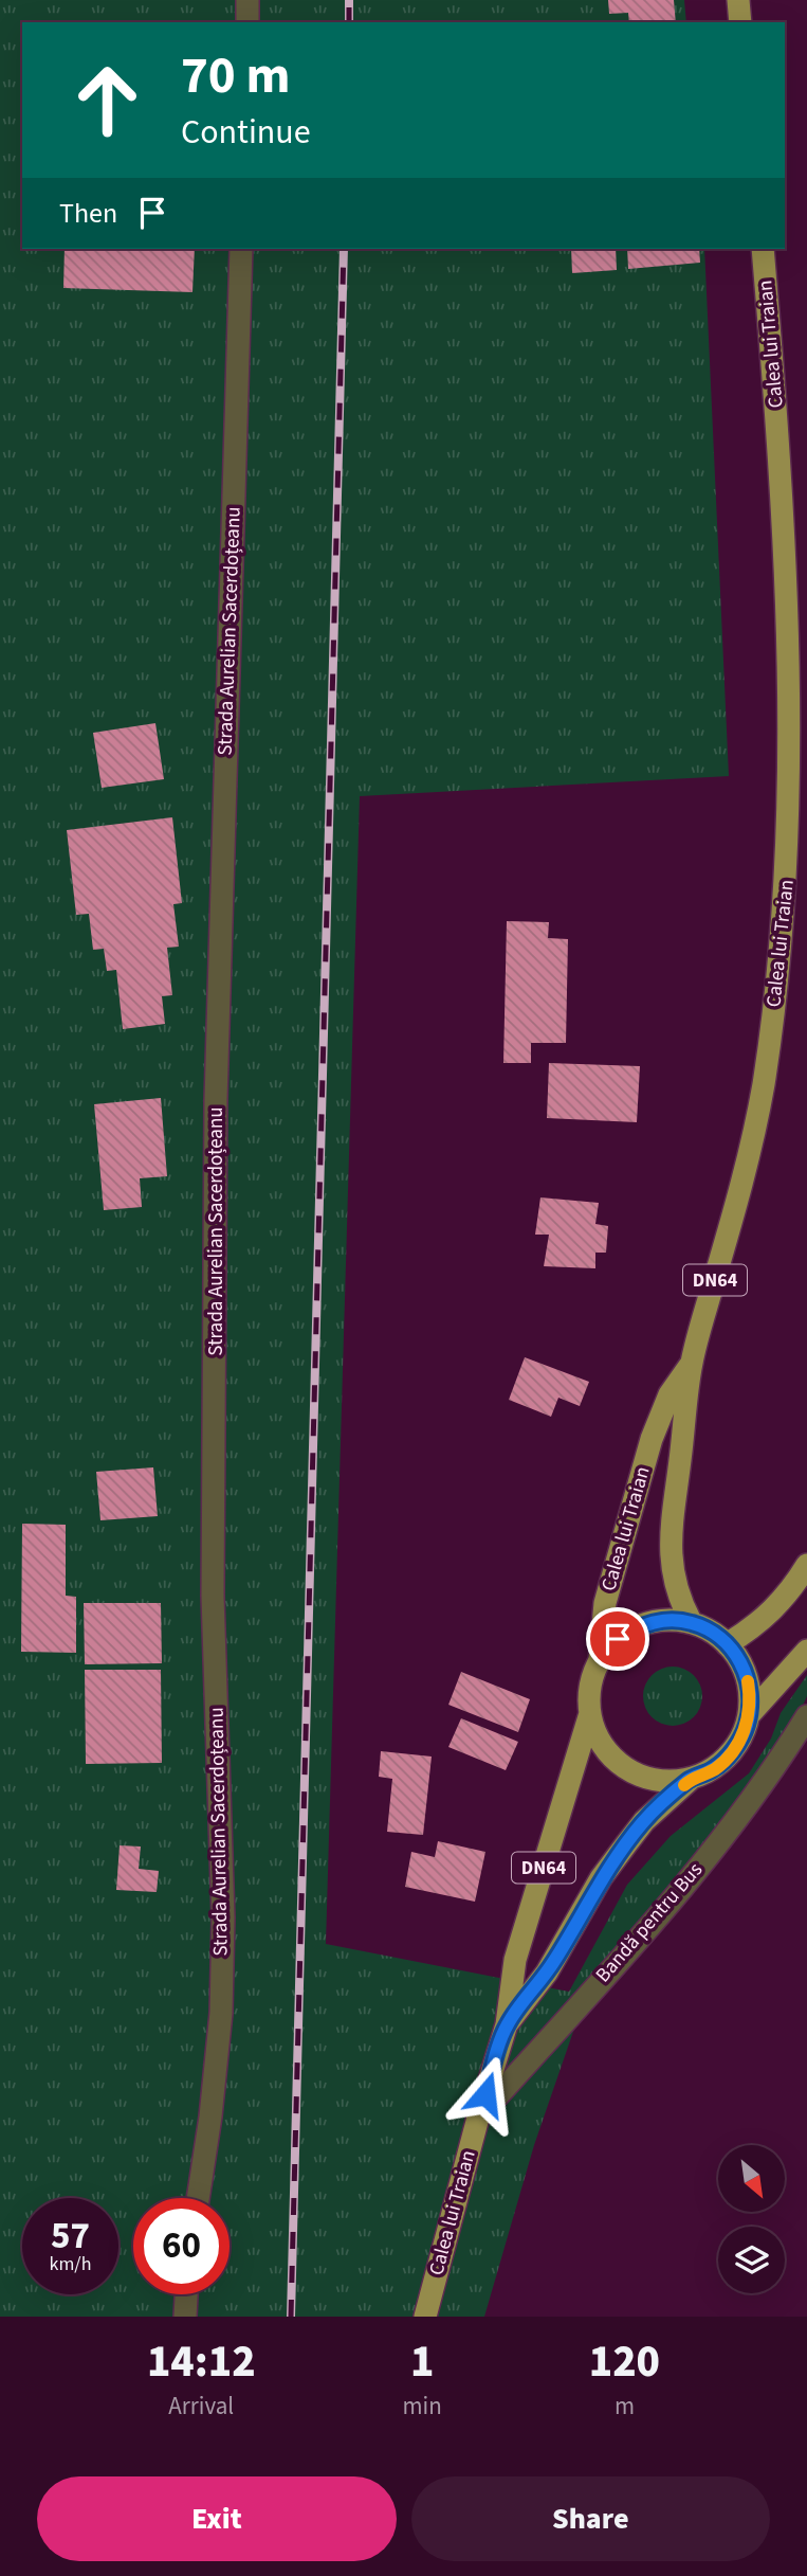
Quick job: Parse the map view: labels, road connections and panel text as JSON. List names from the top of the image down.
{
  "streets": {
    "main road": ["Calea lui Traian", "DN64"],
    "street": ["Strada Aurelian Sacerdoțeanu", "Bandă pentru Bus"]
  },
  "crossings": [
    ["Calea lui Traian", "Bandă pentru Bus"]
  ],
  "north": "bottom right",
  "page": {
    "turn": ["70 m", "Continue"],
    "then": "Then",
    "speed": "57 km/h",
    "limit": "60",
    "eta": [
      "14:12",
      "Arrival",
      "1",
      "min",
      "120",
      "m"
    ],
    "buttons": ["Exit", "Share"]
  }
}
